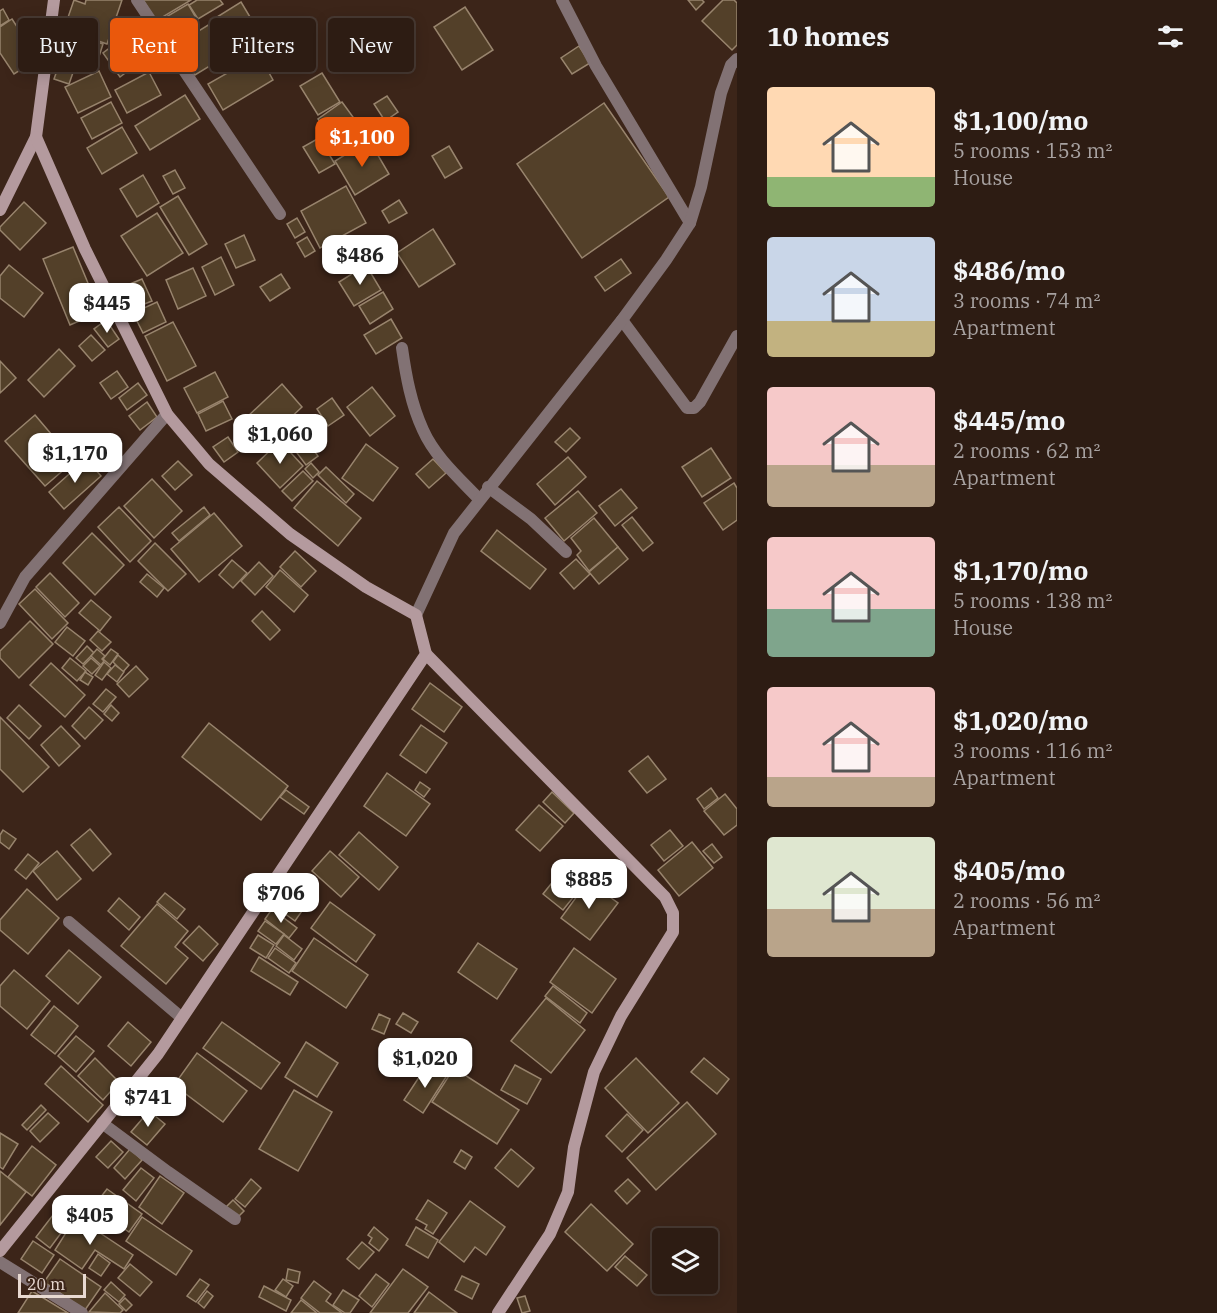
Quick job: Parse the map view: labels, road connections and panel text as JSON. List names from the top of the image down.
{
  "scale_bar": "20 m",
  "page": {
    "heading": "10 homes",
    "chip": [
      "Buy",
      "Rent",
      "Filters",
      "New"
    ],
    "list": [
      {
        "name": "$1,100/mo",
        "note": "5 rooms · 153 m² · House"
      },
      {
        "name": "$486/mo",
        "note": "3 rooms · 74 m² · Apartment"
      },
      {
        "name": "$445/mo",
        "note": "2 rooms · 62 m² · Apartment"
      },
      {
        "name": "$1,170/mo",
        "note": "5 rooms · 138 m² · House"
      },
      {
        "name": "$1,020/mo",
        "note": "3 rooms · 116 m² · Apartment"
      },
      {
        "name": "$405/mo",
        "note": "2 rooms · 56 m² · Apartment"
      }
    ],
    "price": [
      "$1,100",
      "$486",
      "$445",
      "$1,060",
      "$1,170",
      "$885",
      "$706",
      "$1,020",
      "$741",
      "$405"
    ],
    "scale": "20 m"
  }
}
